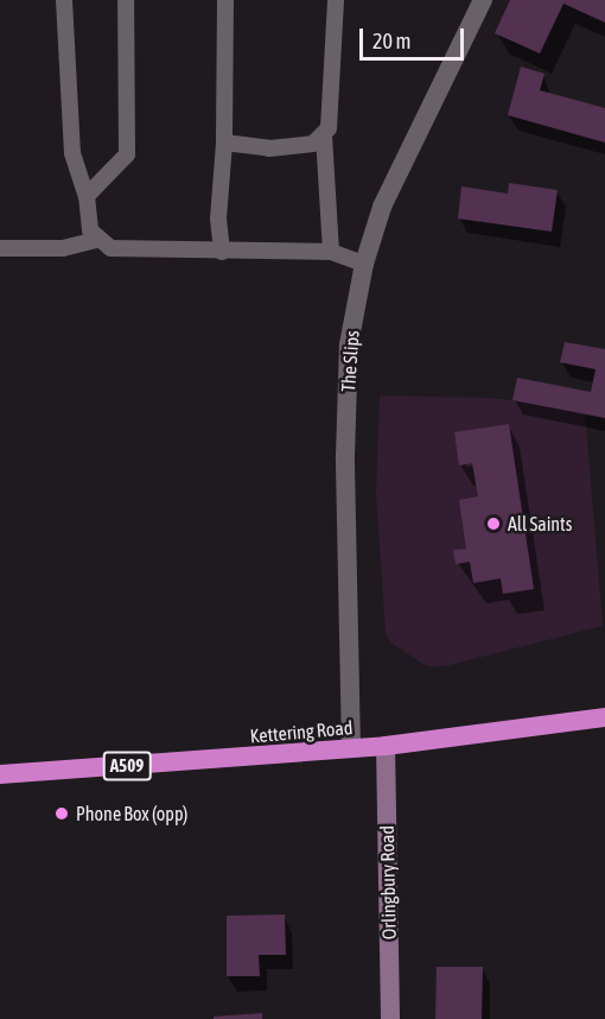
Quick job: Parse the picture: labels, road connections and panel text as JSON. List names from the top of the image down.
{
  "streets": {
    "highway": ["Kettering Road", "A509"],
    "main road": ["Orlingbury Road"],
    "street": ["The Slips"]
  },
  "crossings": [
    ["The Slips", "Kettering Road"],
    ["Kettering Road", "Orlingbury Road"]
  ],
  "places": ["All Saints", "Phone Box (opp)"],
  "scale_bar": "20 m"
}
